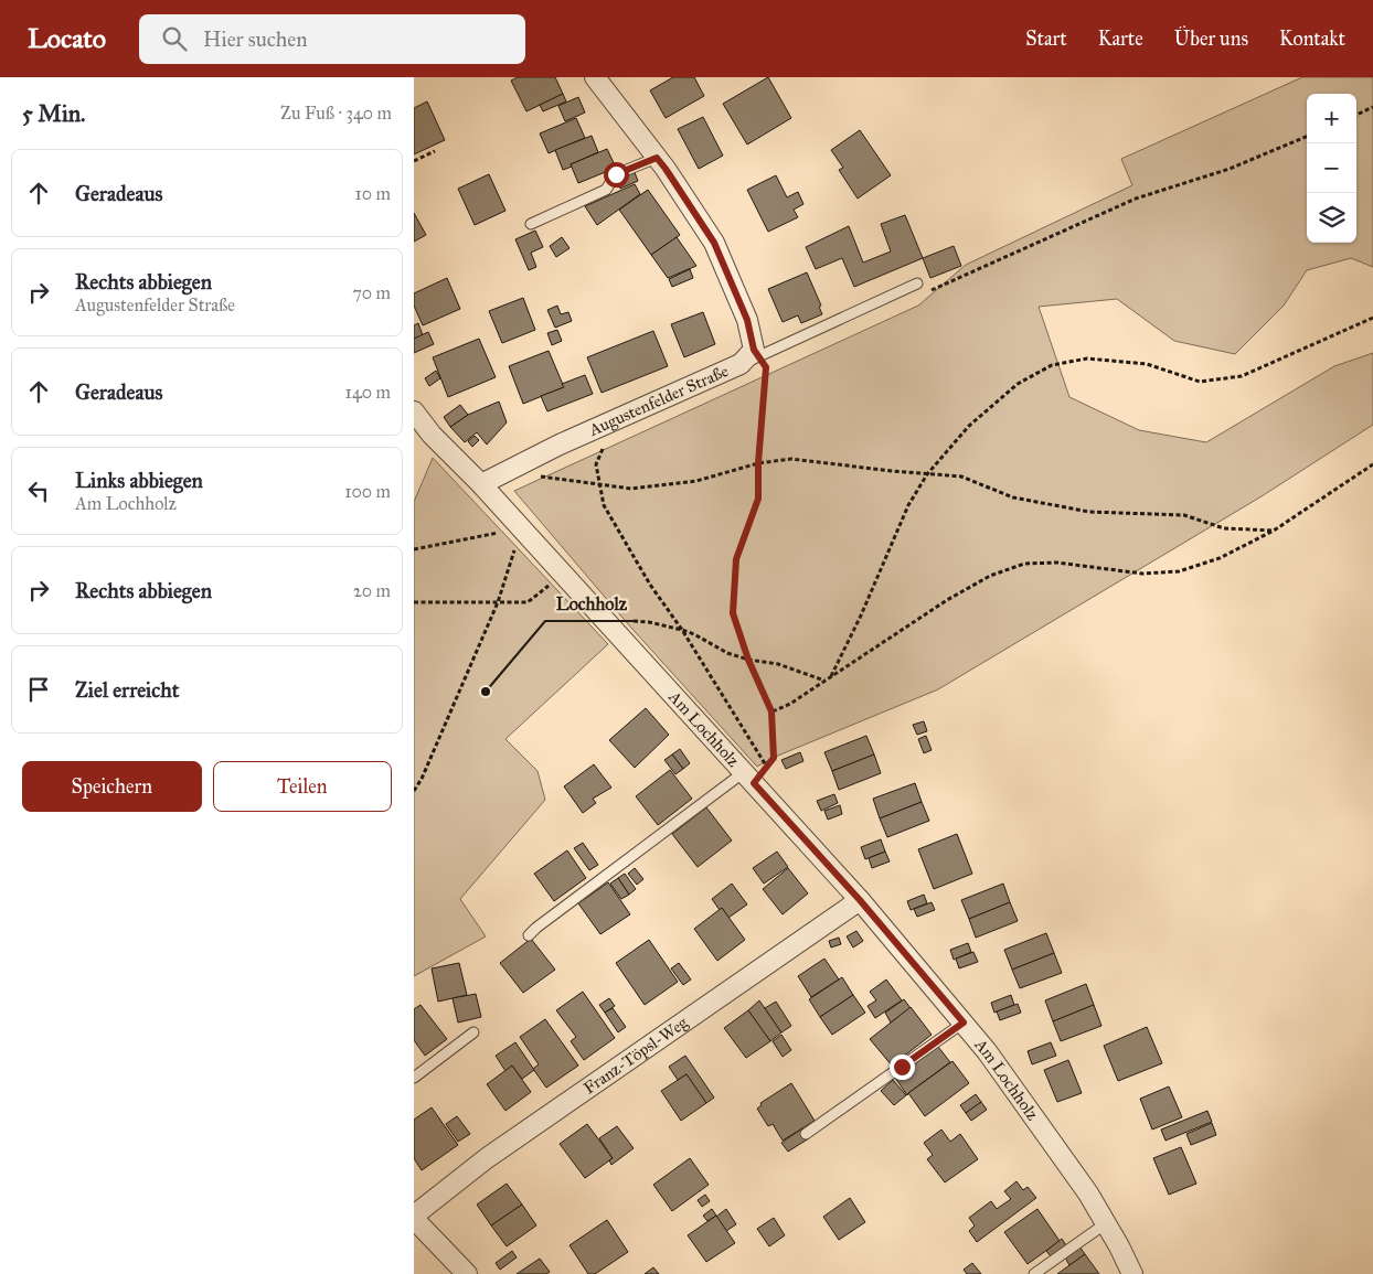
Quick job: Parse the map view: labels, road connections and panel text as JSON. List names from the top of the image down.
{
  "streets": {
    "street": ["Augustenfelder Straße", "Am Lochholz", "Franz-Töpsl-Weg"]
  },
  "crossings": [
    ["Augustenfelder Straße", "Am Lochholz"],
    ["Am Lochholz", "Franz-Töpsl-Weg"]
  ],
  "places": ["Lochholz"],
  "page": {
    "header": "Locato",
    "search": "Hier suchen",
    "nav": [
      "Start",
      "Karte",
      "Über uns",
      "Kontakt"
    ],
    "heading": ["5 Min.", "Zu Fuß · 340 m"],
    "map_buttons": ["+", "−"],
    "list": [
      ["Geradeaus", "10 m"],
      ["Rechts abbiegen", "Augustenfelder Straße", "70 m"],
      ["Geradeaus", "140 m"],
      ["Links abbiegen", "Am Lochholz", "100 m"],
      ["Rechts abbiegen", "20 m"],
      "Ziel erreicht"
    ],
    "buttons": ["Speichern", "Teilen"]
  }
}
